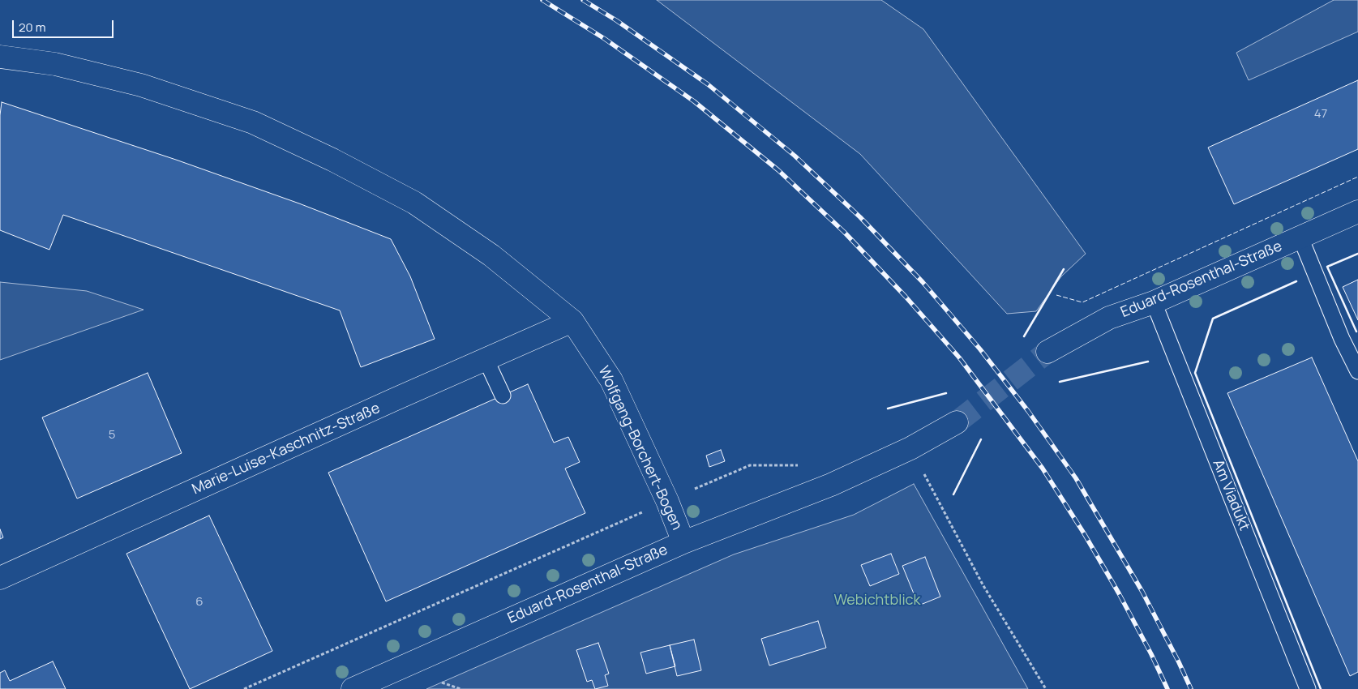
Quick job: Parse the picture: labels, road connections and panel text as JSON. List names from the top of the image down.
{
  "streets": {
    "street": ["Eduard-Rosenthal-Straße", "Wolfgang-Borchert-Bogen", "Marie-Luise-Kaschnitz-Straße"],
    "lane": ["Am Viadukt"]
  },
  "crossings": [
    ["Eduard-Rosenthal-Straße", "Wolfgang-Borchert-Bogen"],
    ["Eduard-Rosenthal-Straße", "Am Viadukt"],
    ["Wolfgang-Borchert-Bogen", "Marie-Luise-Kaschnitz-Straße"]
  ],
  "parks": ["Webichtblick"],
  "house_numbers": ["47", "5", "6"],
  "scale_bar": "20 m"
}
